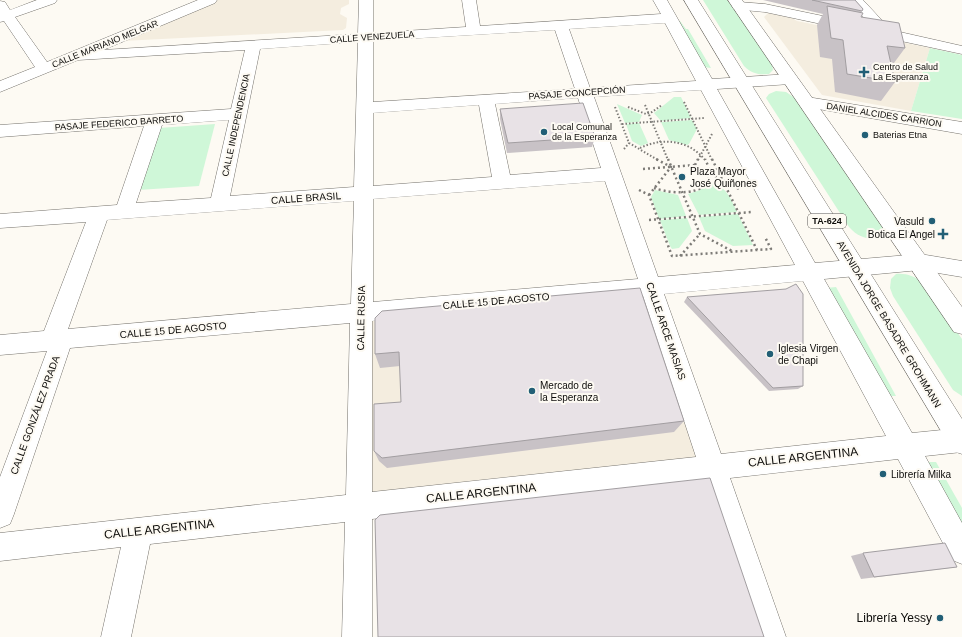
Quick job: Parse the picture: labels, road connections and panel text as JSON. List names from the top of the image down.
{
  "streets": {
    "main road": [
      "CALLE VENEZUELA",
      "CALLE MARIANO MELGAR",
      "PASAJE CONCEPCIÓN",
      "DANIEL ALCIDES CARRION",
      "PASAJE FEDERICO BARRETO",
      "CALLE INDEPENDENCIA",
      "CALLE BRASIL",
      "TA-624",
      "CALLE 15 DE AGOSTO",
      "CALLE RUSIA",
      "AVENIDA JORGE BASADRE GROHMANN",
      "CALLE ARCE MASIAS",
      "CALLE GONZÁLEZ PRADA",
      "CALLE ARGENTINA"
    ]
  },
  "crossings": [
    ["CALLE VENEZUELA", "CALLE MARIANO MELGAR"],
    ["CALLE VENEZUELA", "CALLE INDEPENDENCIA"],
    ["CALLE VENEZUELA", "CALLE RUSIA"],
    ["CALLE VENEZUELA", "CALLE ARCE MASIAS"],
    ["PASAJE CONCEPCIÓN", "CALLE RUSIA"],
    ["PASAJE CONCEPCIÓN", "AVENIDA JORGE BASADRE GROHMANN"],
    ["PASAJE CONCEPCIÓN", "CALLE ARCE MASIAS"],
    ["PASAJE FEDERICO BARRETO", "CALLE INDEPENDENCIA"],
    ["CALLE INDEPENDENCIA", "CALLE BRASIL"],
    ["CALLE BRASIL", "CALLE RUSIA"],
    ["CALLE BRASIL", "CALLE ARCE MASIAS"],
    ["CALLE BRASIL", "CALLE GONZÁLEZ PRADA"],
    ["CALLE 15 DE AGOSTO", "CALLE RUSIA"],
    ["CALLE 15 DE AGOSTO", "AVENIDA JORGE BASADRE GROHMANN"],
    ["CALLE 15 DE AGOSTO", "CALLE ARCE MASIAS"],
    ["CALLE 15 DE AGOSTO", "CALLE GONZÁLEZ PRADA"],
    ["CALLE RUSIA", "CALLE ARGENTINA"],
    ["AVENIDA JORGE BASADRE GROHMANN", "CALLE ARGENTINA"],
    ["CALLE ARCE MASIAS", "CALLE ARGENTINA"]
  ],
  "places": {
    "health": ["Centro de Salud La Esperanza", "Botica El Angel"],
    "other": [
      "Local Comunal de la Esperanza",
      "Baterias Etna",
      "Plaza Mayor José Quiñones",
      "Vasuld",
      "Iglesia Virgen de Chapi",
      "Mercado de la Esperanza",
      "Librería Milka",
      "Librería Yessy"
    ]
  }
}
